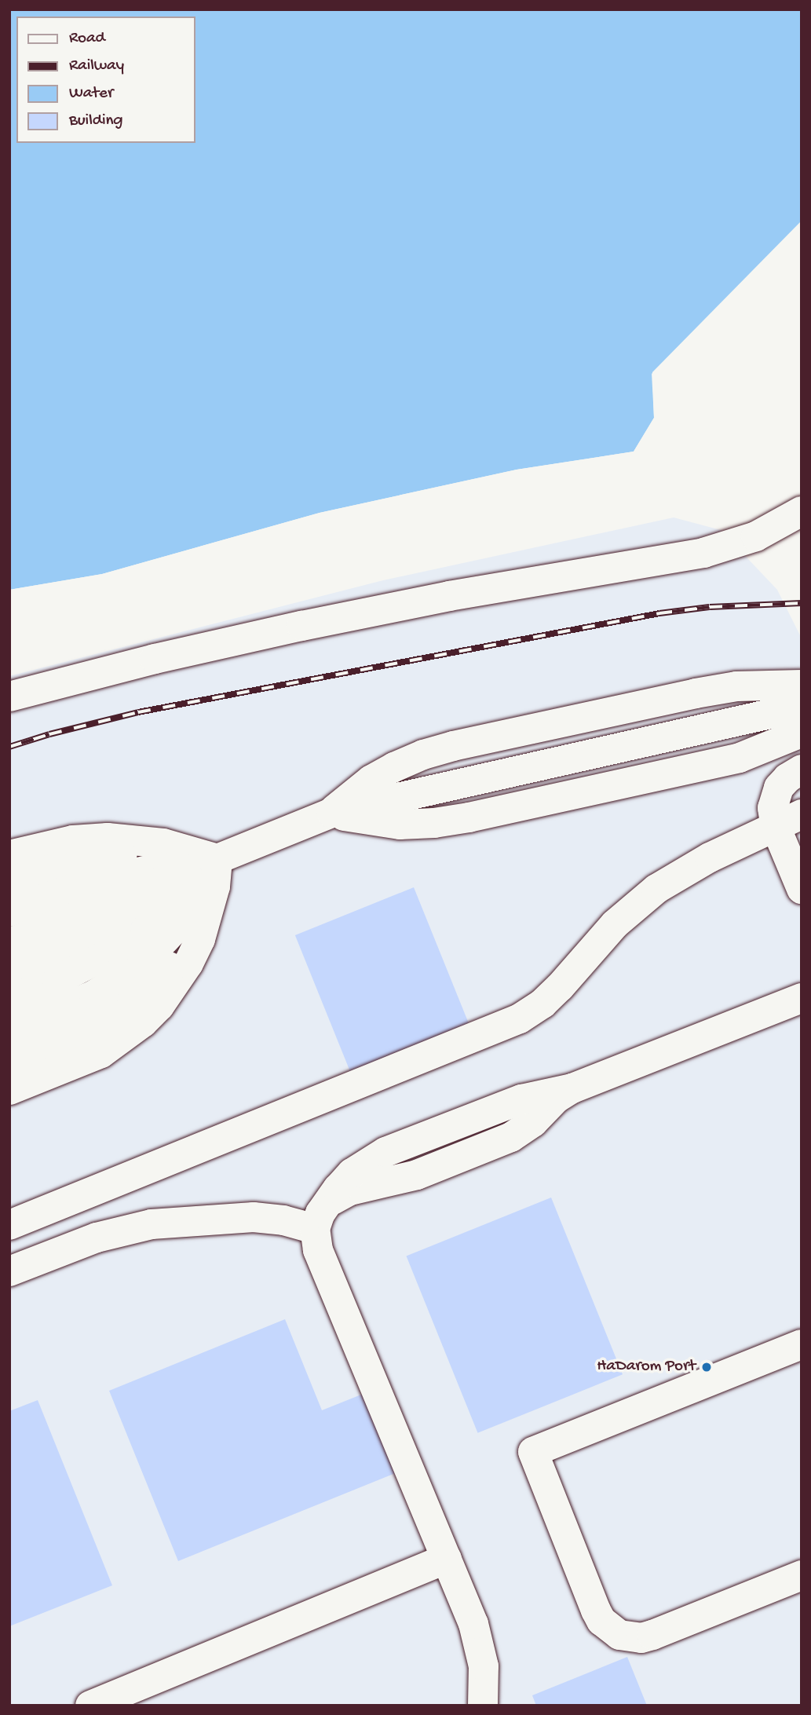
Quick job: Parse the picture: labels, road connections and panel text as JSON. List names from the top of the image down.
{
  "places": ["HaDarom Port"],
  "legend": [
    "Road",
    "Railway",
    "Water",
    "Building"
  ]
}
